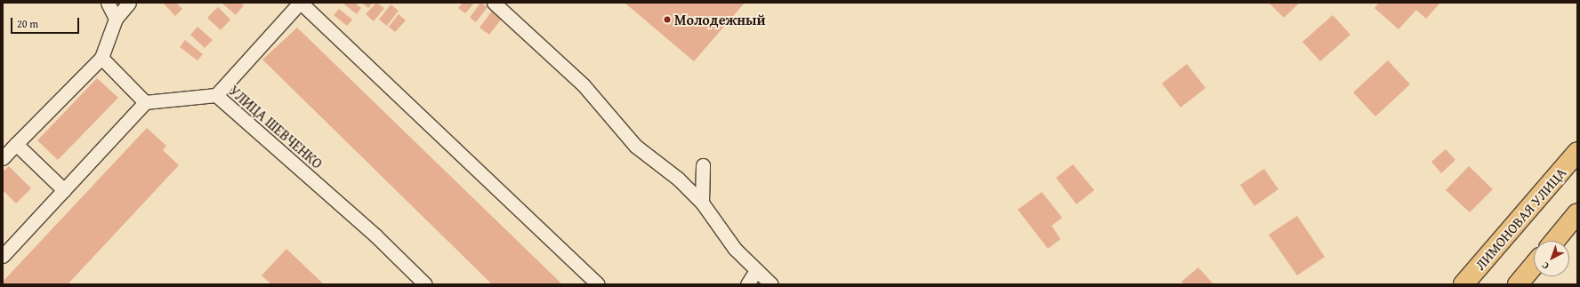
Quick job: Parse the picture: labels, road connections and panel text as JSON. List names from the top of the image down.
{
  "streets": {
    "highway": ["ЛИМОНОВАЯ УЛИЦА"],
    "lane": ["УЛИЦА ШЕВЧЕНКО"]
  },
  "places": ["Молодежный"],
  "scale_bar": "20 m",
  "north": "bottom left"
}
